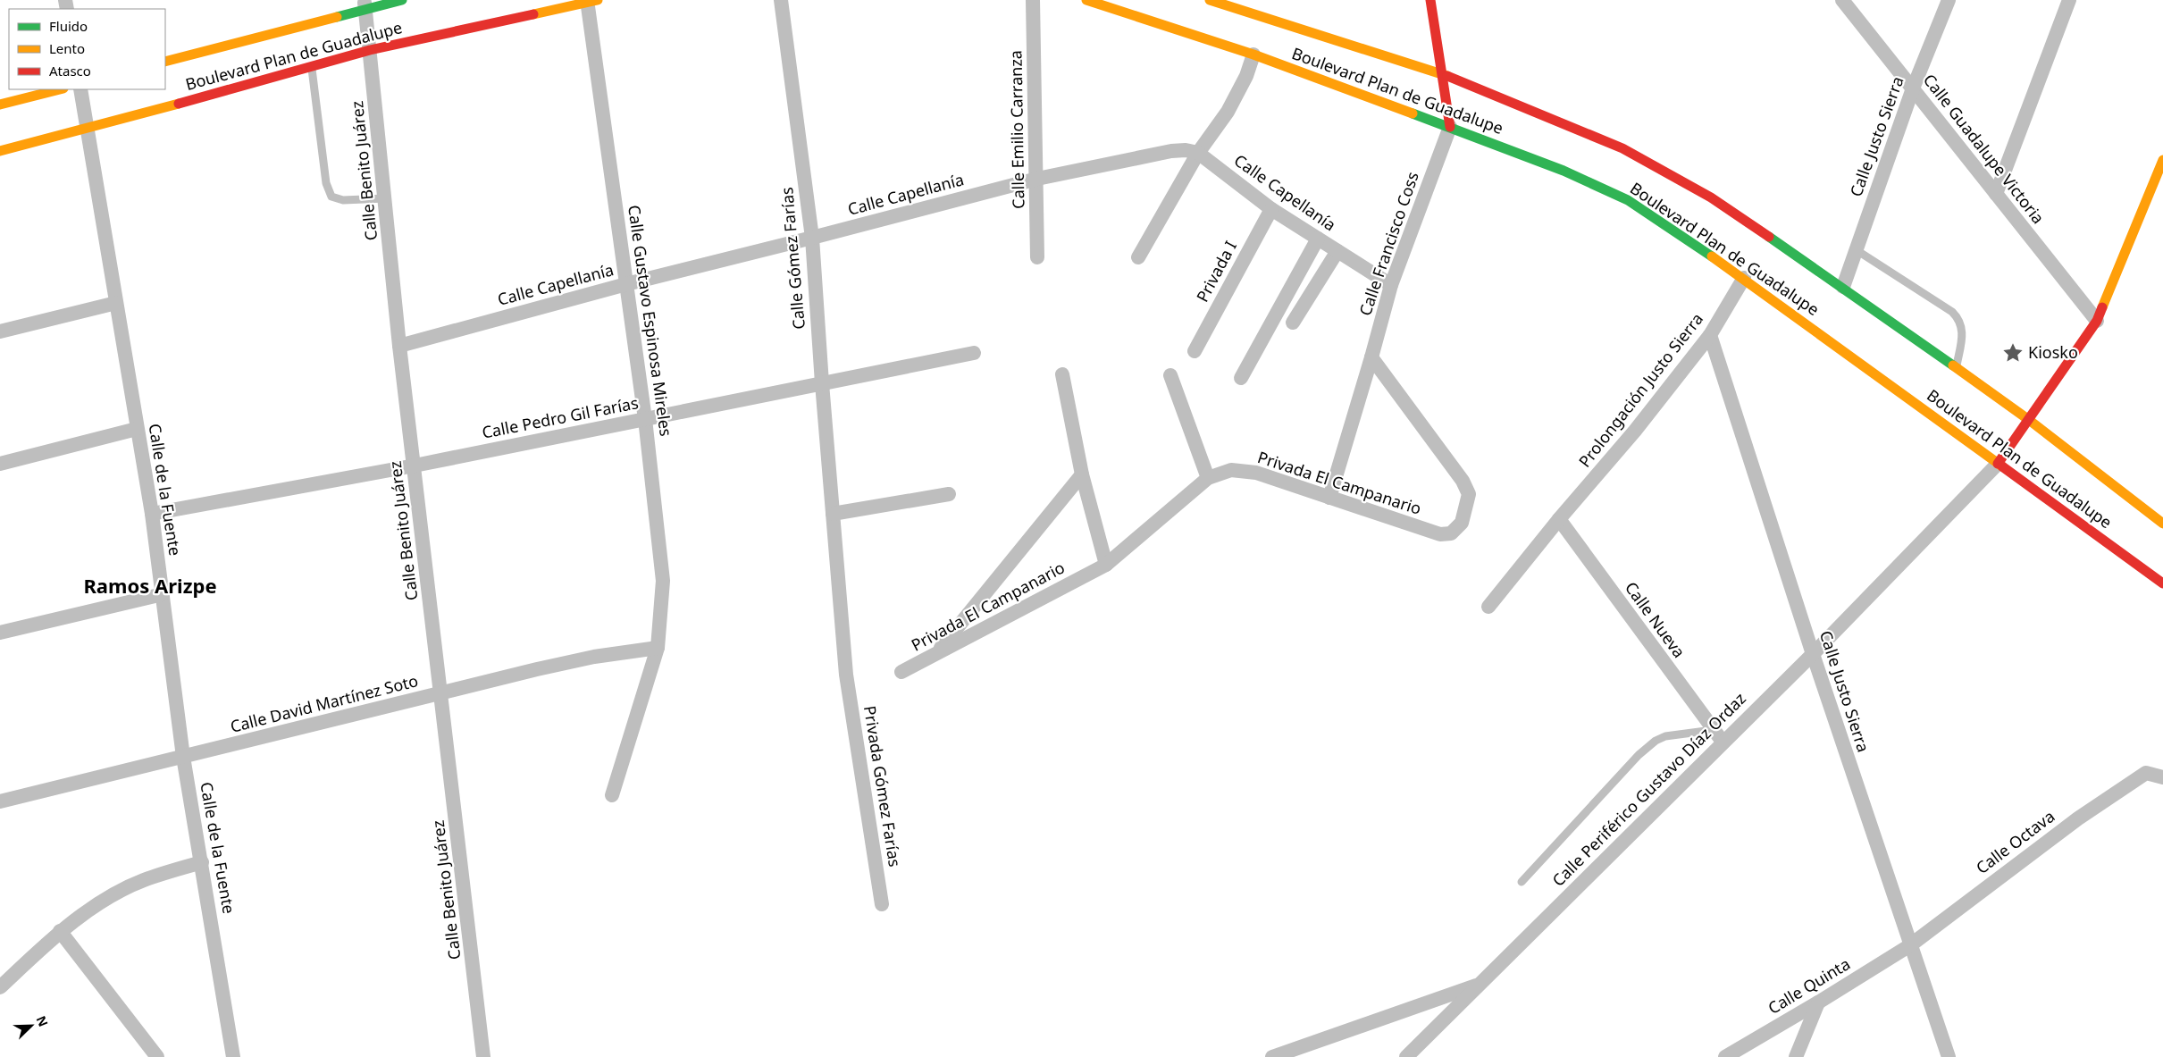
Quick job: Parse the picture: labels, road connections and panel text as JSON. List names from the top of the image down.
{
  "streets": {
    "main road": ["Boulevard Plan de Guadalupe"],
    "street": [
      "Calle Emilio Carranza",
      "Calle Justo Sierra",
      "Calle Guadalupe Victoria",
      "Calle Benito Juárez",
      "Calle Capellanía",
      "Calle Francisco Coss",
      "Calle Gómez Farías",
      "Privada I",
      "Calle Gustavo Espinosa Mireles",
      "Prolongación Justo Sierra",
      "Calle Pedro Gil Farías",
      "Privada El Campanario",
      "Calle de la Fuente",
      "Calle Nueva",
      "Calle David Martínez Soto",
      "Privada Gómez Farías",
      "Calle Periférico Gustavo Díaz Ordaz",
      "Calle Octava",
      "Calle Quinta"
    ]
  },
  "crossings": [
    ["Boulevard Plan de Guadalupe", "Calle Justo Sierra"],
    ["Boulevard Plan de Guadalupe", "Calle Benito Juárez"],
    ["Boulevard Plan de Guadalupe", "Calle Francisco Coss"],
    ["Boulevard Plan de Guadalupe", "Calle Gustavo Espinosa Mireles"],
    ["Boulevard Plan de Guadalupe", "Prolongación Justo Sierra"],
    ["Boulevard Plan de Guadalupe", "Calle de la Fuente"],
    ["Boulevard Plan de Guadalupe", "Calle Periférico Gustavo Díaz Ordaz"],
    ["Calle Emilio Carranza", "Calle Capellanía"],
    ["Calle Justo Sierra", "Calle Guadalupe Victoria"],
    ["Calle Justo Sierra", "Prolongación Justo Sierra"],
    ["Calle Justo Sierra", "Calle Periférico Gustavo Díaz Ordaz"],
    ["Calle Justo Sierra", "Calle Octava"],
    ["Calle Justo Sierra", "Calle Quinta"],
    ["Calle Benito Juárez", "Calle Capellanía"],
    ["Calle Benito Juárez", "Calle Pedro Gil Farías"],
    ["Calle Benito Juárez", "Calle David Martínez Soto"],
    ["Calle Capellanía", "Calle Francisco Coss"],
    ["Calle Capellanía", "Calle Gómez Farías"],
    ["Calle Capellanía", "Privada I"],
    ["Calle Capellanía", "Calle Gustavo Espinosa Mireles"],
    ["Calle Francisco Coss", "Privada El Campanario"],
    ["Calle Gómez Farías", "Calle Pedro Gil Farías"],
    ["Calle Gómez Farías", "Privada Gómez Farías"],
    ["Calle Gustavo Espinosa Mireles", "Calle Pedro Gil Farías"],
    ["Calle Gustavo Espinosa Mireles", "Calle David Martínez Soto"],
    ["Prolongación Justo Sierra", "Calle Nueva"],
    ["Calle Pedro Gil Farías", "Calle de la Fuente"],
    ["Calle de la Fuente", "Calle David Martínez Soto"],
    ["Calle Nueva", "Calle Periférico Gustavo Díaz Ordaz"],
    ["Calle Octava", "Calle Quinta"]
  ],
  "districts": ["Ramos Arizpe"],
  "places": {
    "place": ["Kiosko"]
  },
  "legend": ["Fluido", "Lento", "Atasco"],
  "north": "top right"
}
